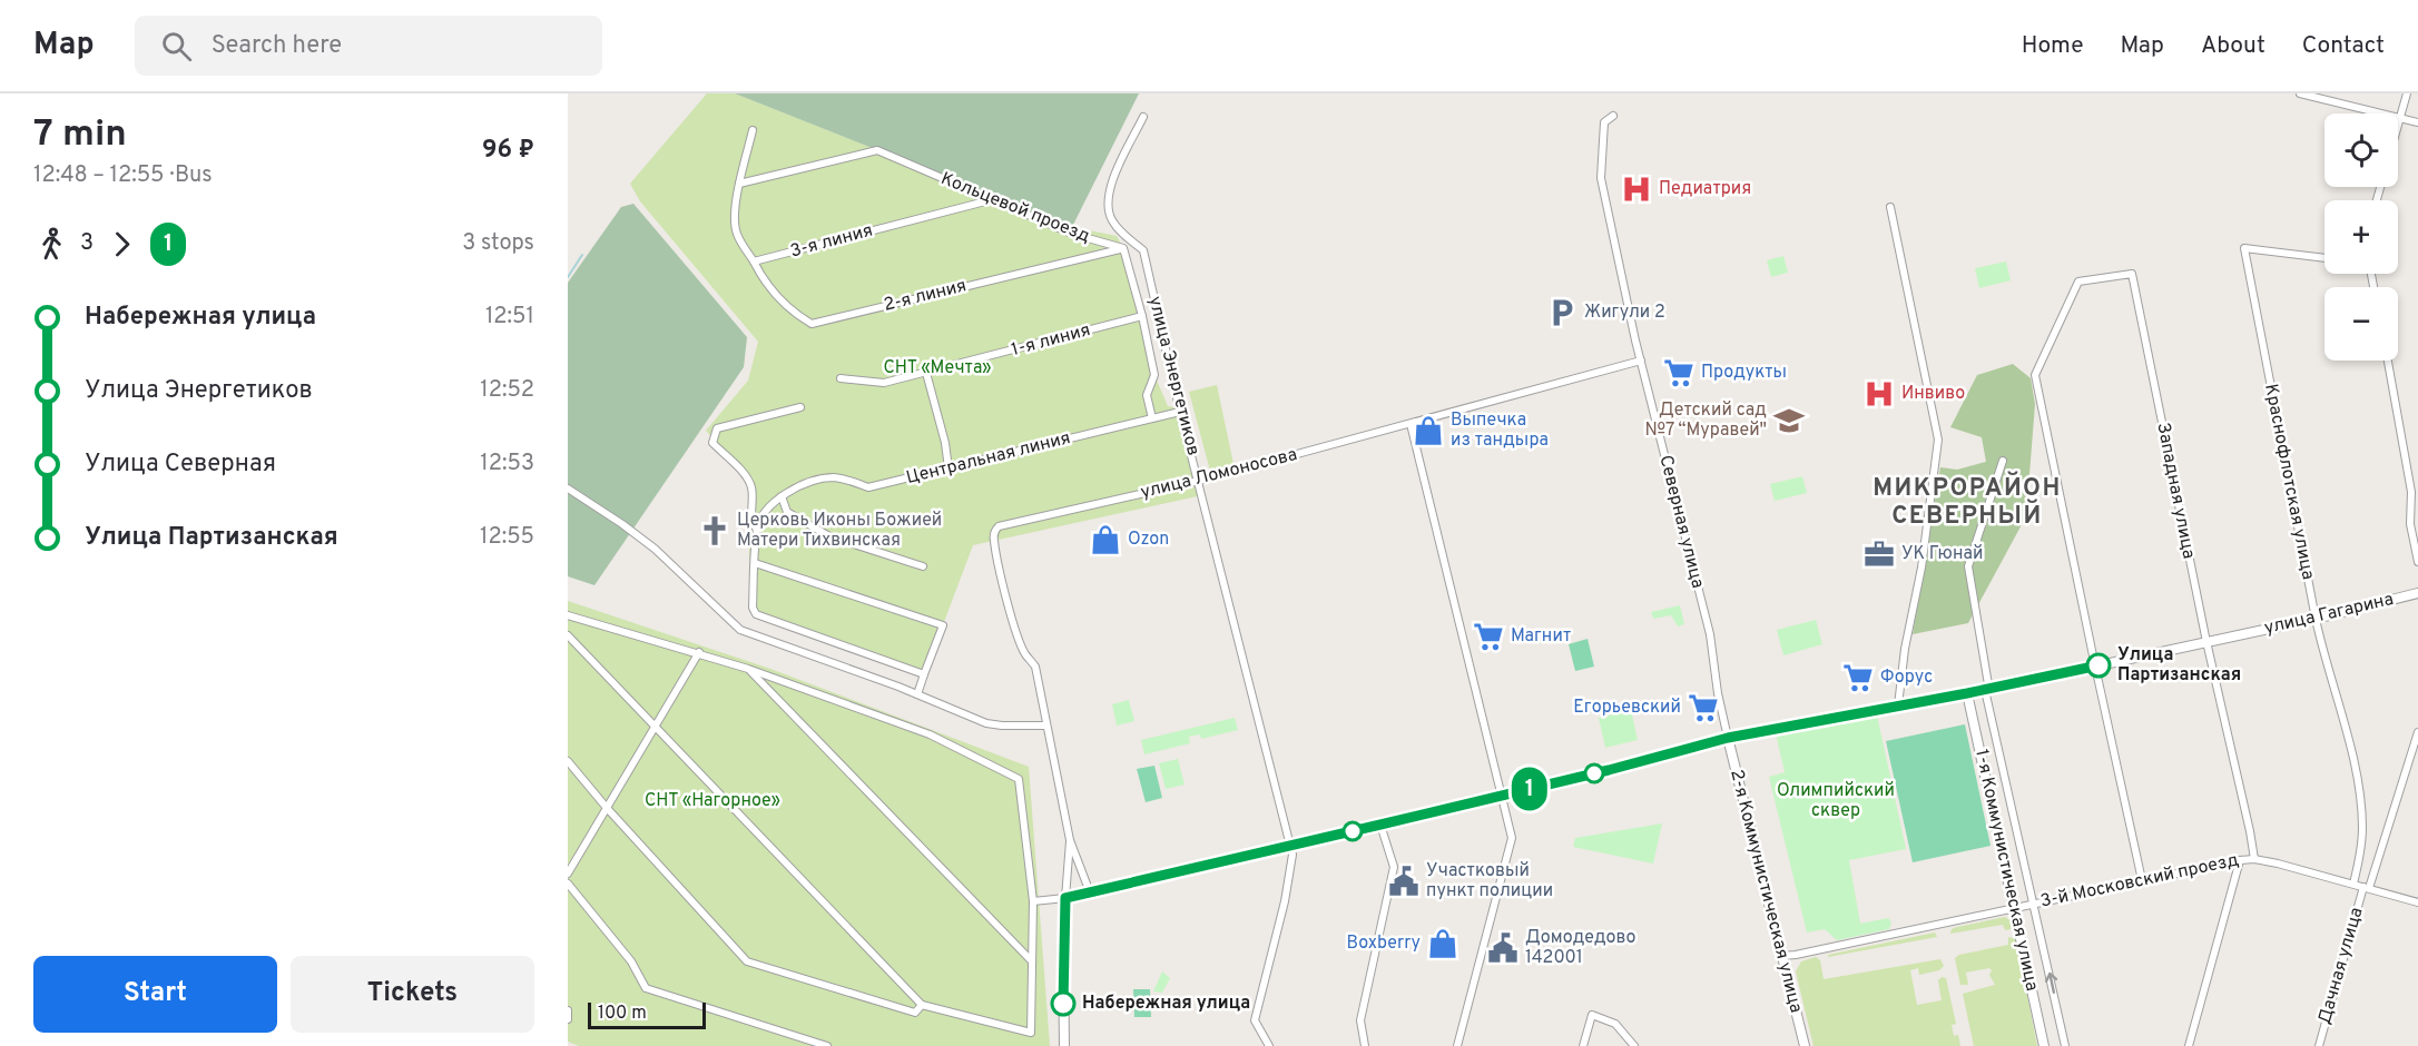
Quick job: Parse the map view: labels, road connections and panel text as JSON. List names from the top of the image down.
{
  "streets": {
    "street": [
      "Кольцевой проезд",
      "3-я линия",
      "2-я линия",
      "1-я линия",
      "улица Энергетиков",
      "Центральная линия",
      "улица Ломоносова",
      "Краснофлотская улица",
      "Западная улица",
      "Северная улица",
      "улица Гагарина",
      "1-я Коммунистическая улица",
      "3-й Московский проезд",
      "2-я Коммунистическая улица",
      "Дачная улица"
    ]
  },
  "crossings": [
    ["Кольцевой проезд", "3-я линия"],
    ["Кольцевой проезд", "2-я линия"],
    ["3-я линия", "2-я линия"],
    ["улица Энергетиков", "Центральная линия"],
    ["улица Энергетиков", "улица Ломоносова"],
    ["улица Энергетиков", "улица Гагарина"],
    ["улица Ломоносова", "Северная улица"],
    ["Краснофлотская улица", "улица Гагарина"],
    ["Краснофлотская улица", "3-й Московский проезд"],
    ["Западная улица", "улица Гагарина"],
    ["Западная улица", "3-й Московский проезд"],
    ["Северная улица", "улица Гагарина"],
    ["Северная улица", "2-я Коммунистическая улица"],
    ["улица Гагарина", "1-я Коммунистическая улица"],
    ["улица Гагарина", "2-я Коммунистическая улица"],
    ["1-я Коммунистическая улица", "3-й Московский проезд"],
    ["3-й Московский проезд", "2-я Коммунистическая улица"],
    ["3-й Московский проезд", "Дачная улица"]
  ],
  "districts": ["МИКРОРАЙОН СЕВЕРНЫЙ"],
  "parks": ["СНТ «Мечта»", "Олимпийский сквер", "СНТ «Нагорное»"],
  "places": {
    "hospital": ["Педиатрия", "Инвиво"],
    "parking": ["Жигули 2"],
    "supermarket": [
      "Продукты",
      "Магнит",
      "Форус",
      "Егорьевский"
    ],
    "school or university": ["Детский сад №7 “Муравей\""],
    "shop": ["Выпечка из тандыра", "Ozon", "Boxberry"],
    "church": ["Церковь Иконы Божией Матери Тихвинская"],
    "office": ["УК Гюнай"],
    "other": ["Улица Партизанская", "Набережная улица"],
    "public building": ["Участковый пункт полиции", "Домодедово 142001"]
  },
  "lines": ["bus line 1"],
  "scale_bar": "100 m",
  "page": {
    "header": "Map",
    "search": "Search here",
    "nav": [
      "Home",
      "Map",
      "About",
      "Contact"
    ],
    "heading": ["7 min", "12:48 – 12:55 · Bus", "96 ₽"],
    "on_map": "1",
    "map_buttons": ["+", "−"],
    "legs": ["3", "1", "3 stops"],
    "list": [
      {
        "name": "Набережная улица",
        "value": "12:51"
      },
      {
        "name": "Улица Энергетиков",
        "value": "12:52"
      },
      {
        "name": "Улица Северная",
        "value": "12:53"
      },
      {
        "name": "Улица Партизанская",
        "value": "12:55"
      }
    ],
    "buttons": ["Start", "Tickets"],
    "scale": "100 m"
  }
}
